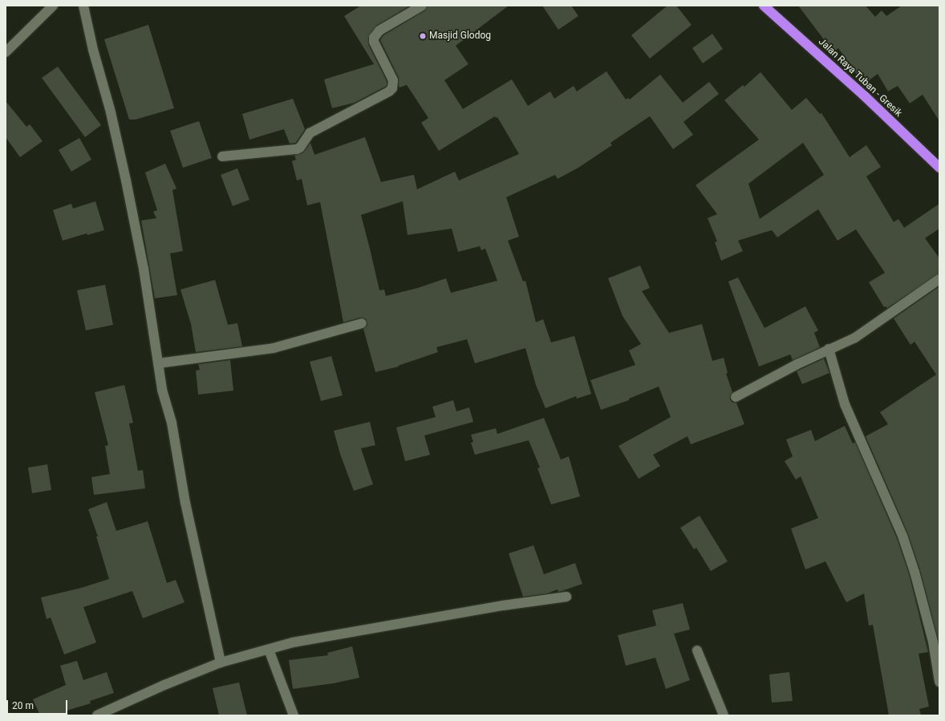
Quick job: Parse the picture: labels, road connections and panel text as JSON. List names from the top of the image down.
{
  "streets": {
    "highway": ["Jalan Raya Tuban - Gresik"]
  },
  "places": ["Masjid Glodog"],
  "scale_bar": "20 m"
}
